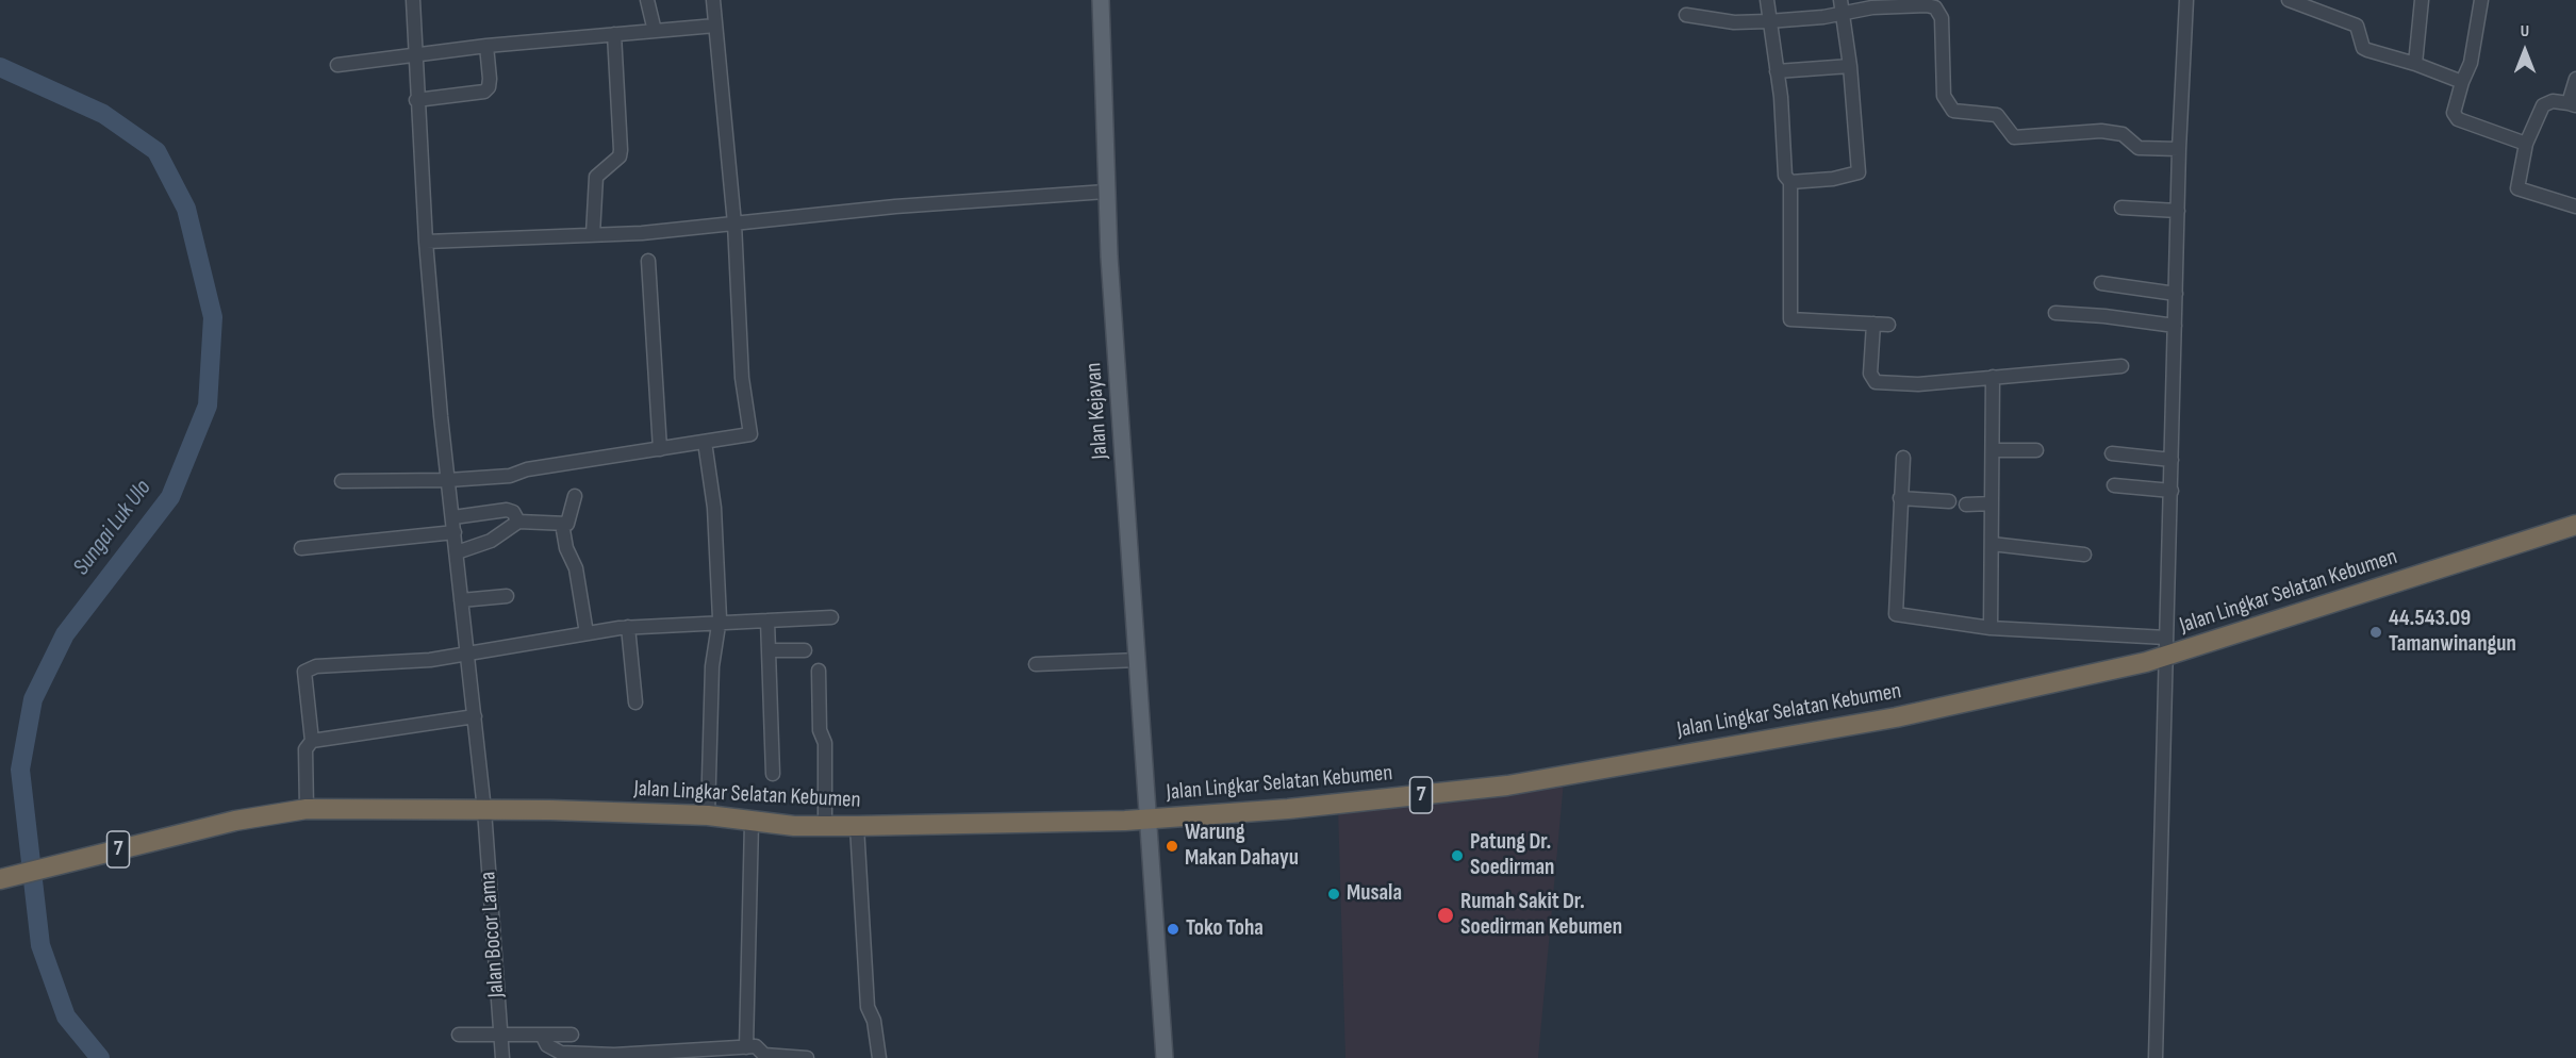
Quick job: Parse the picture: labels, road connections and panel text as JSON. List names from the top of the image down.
{
  "streets": {
    "highway": ["Jalan Lingkar Selatan Kebumen", "7"],
    "main road": ["Jalan Kejayan"],
    "street": ["Jalan Bocor Lama"]
  },
  "crossings": [
    ["Jalan Kejayan", "Jalan Lingkar Selatan Kebumen"],
    ["Jalan Lingkar Selatan Kebumen", "Jalan Bocor Lama"]
  ],
  "water": ["Sungai Luk Ulo"],
  "places": [
    "44.543.09 Tamanwinangun",
    "Warung Makan Dahayu",
    "Patung Dr. Soedirman",
    "Musala",
    "Rumah Sakit Dr. Soedirman Kebumen",
    "Toko Toha"
  ],
  "north": "top"
}
